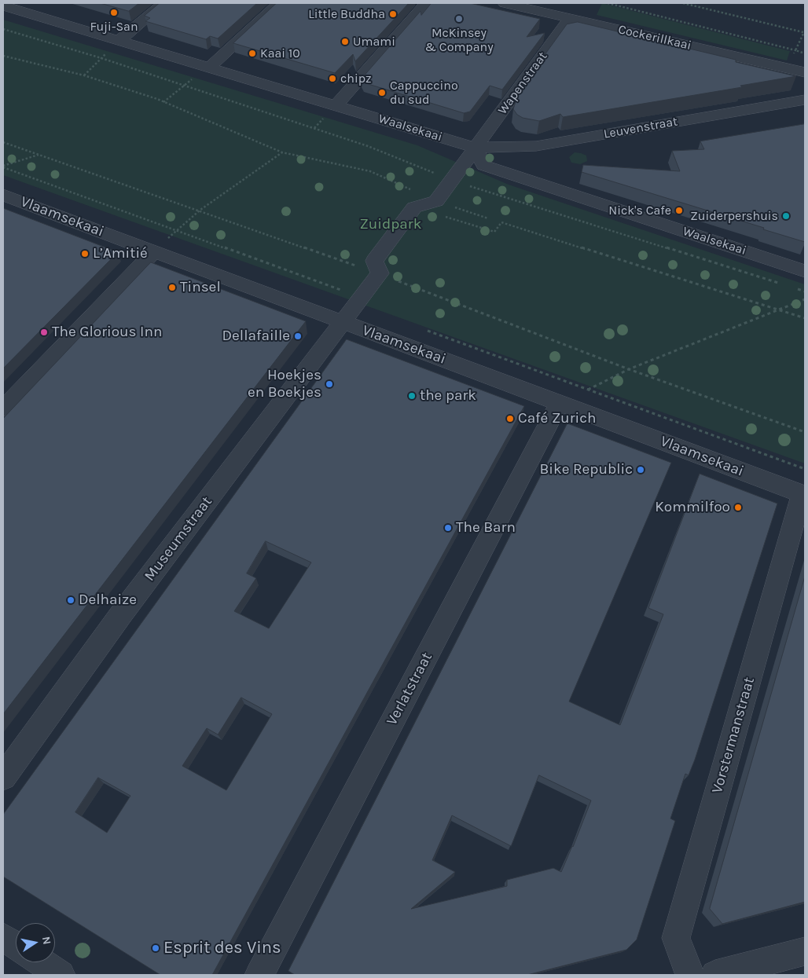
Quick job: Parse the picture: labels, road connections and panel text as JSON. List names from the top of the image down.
{
  "streets": {
    "street": [
      "Cockerillkaai",
      "Wapenstraat",
      "Waalsekaai",
      "Leuvenstraat",
      "Vlaamsekaai",
      "Museumstraat",
      "Verlatstraat",
      "Vorstermanstraat"
    ]
  },
  "crossings": [
    ["Cockerillkaai", "Wapenstraat"],
    ["Wapenstraat", "Waalsekaai"],
    ["Wapenstraat", "Leuvenstraat"],
    ["Waalsekaai", "Leuvenstraat"],
    ["Vlaamsekaai", "Museumstraat"],
    ["Vlaamsekaai", "Verlatstraat"],
    ["Vlaamsekaai", "Vorstermanstraat"]
  ],
  "parks": ["Zuidpark"],
  "places": [
    "Fuji-San",
    "Little Buddha",
    "McKinsey & Company",
    "Umami",
    "Kaai 10",
    "chipz",
    "Cappuccino du sud",
    "Nick's Cafe",
    "Zuiderpershuis",
    "L’Amitié",
    "Tinsel",
    "The Glorious Inn",
    "Dellafaille",
    "Hoekjes en Boekjes",
    "the park",
    "Café Zurich",
    "Bike Republic",
    "Kommilfoo",
    "The Barn",
    "Delhaize",
    "Esprit des Vins"
  ],
  "north": "right"
}
